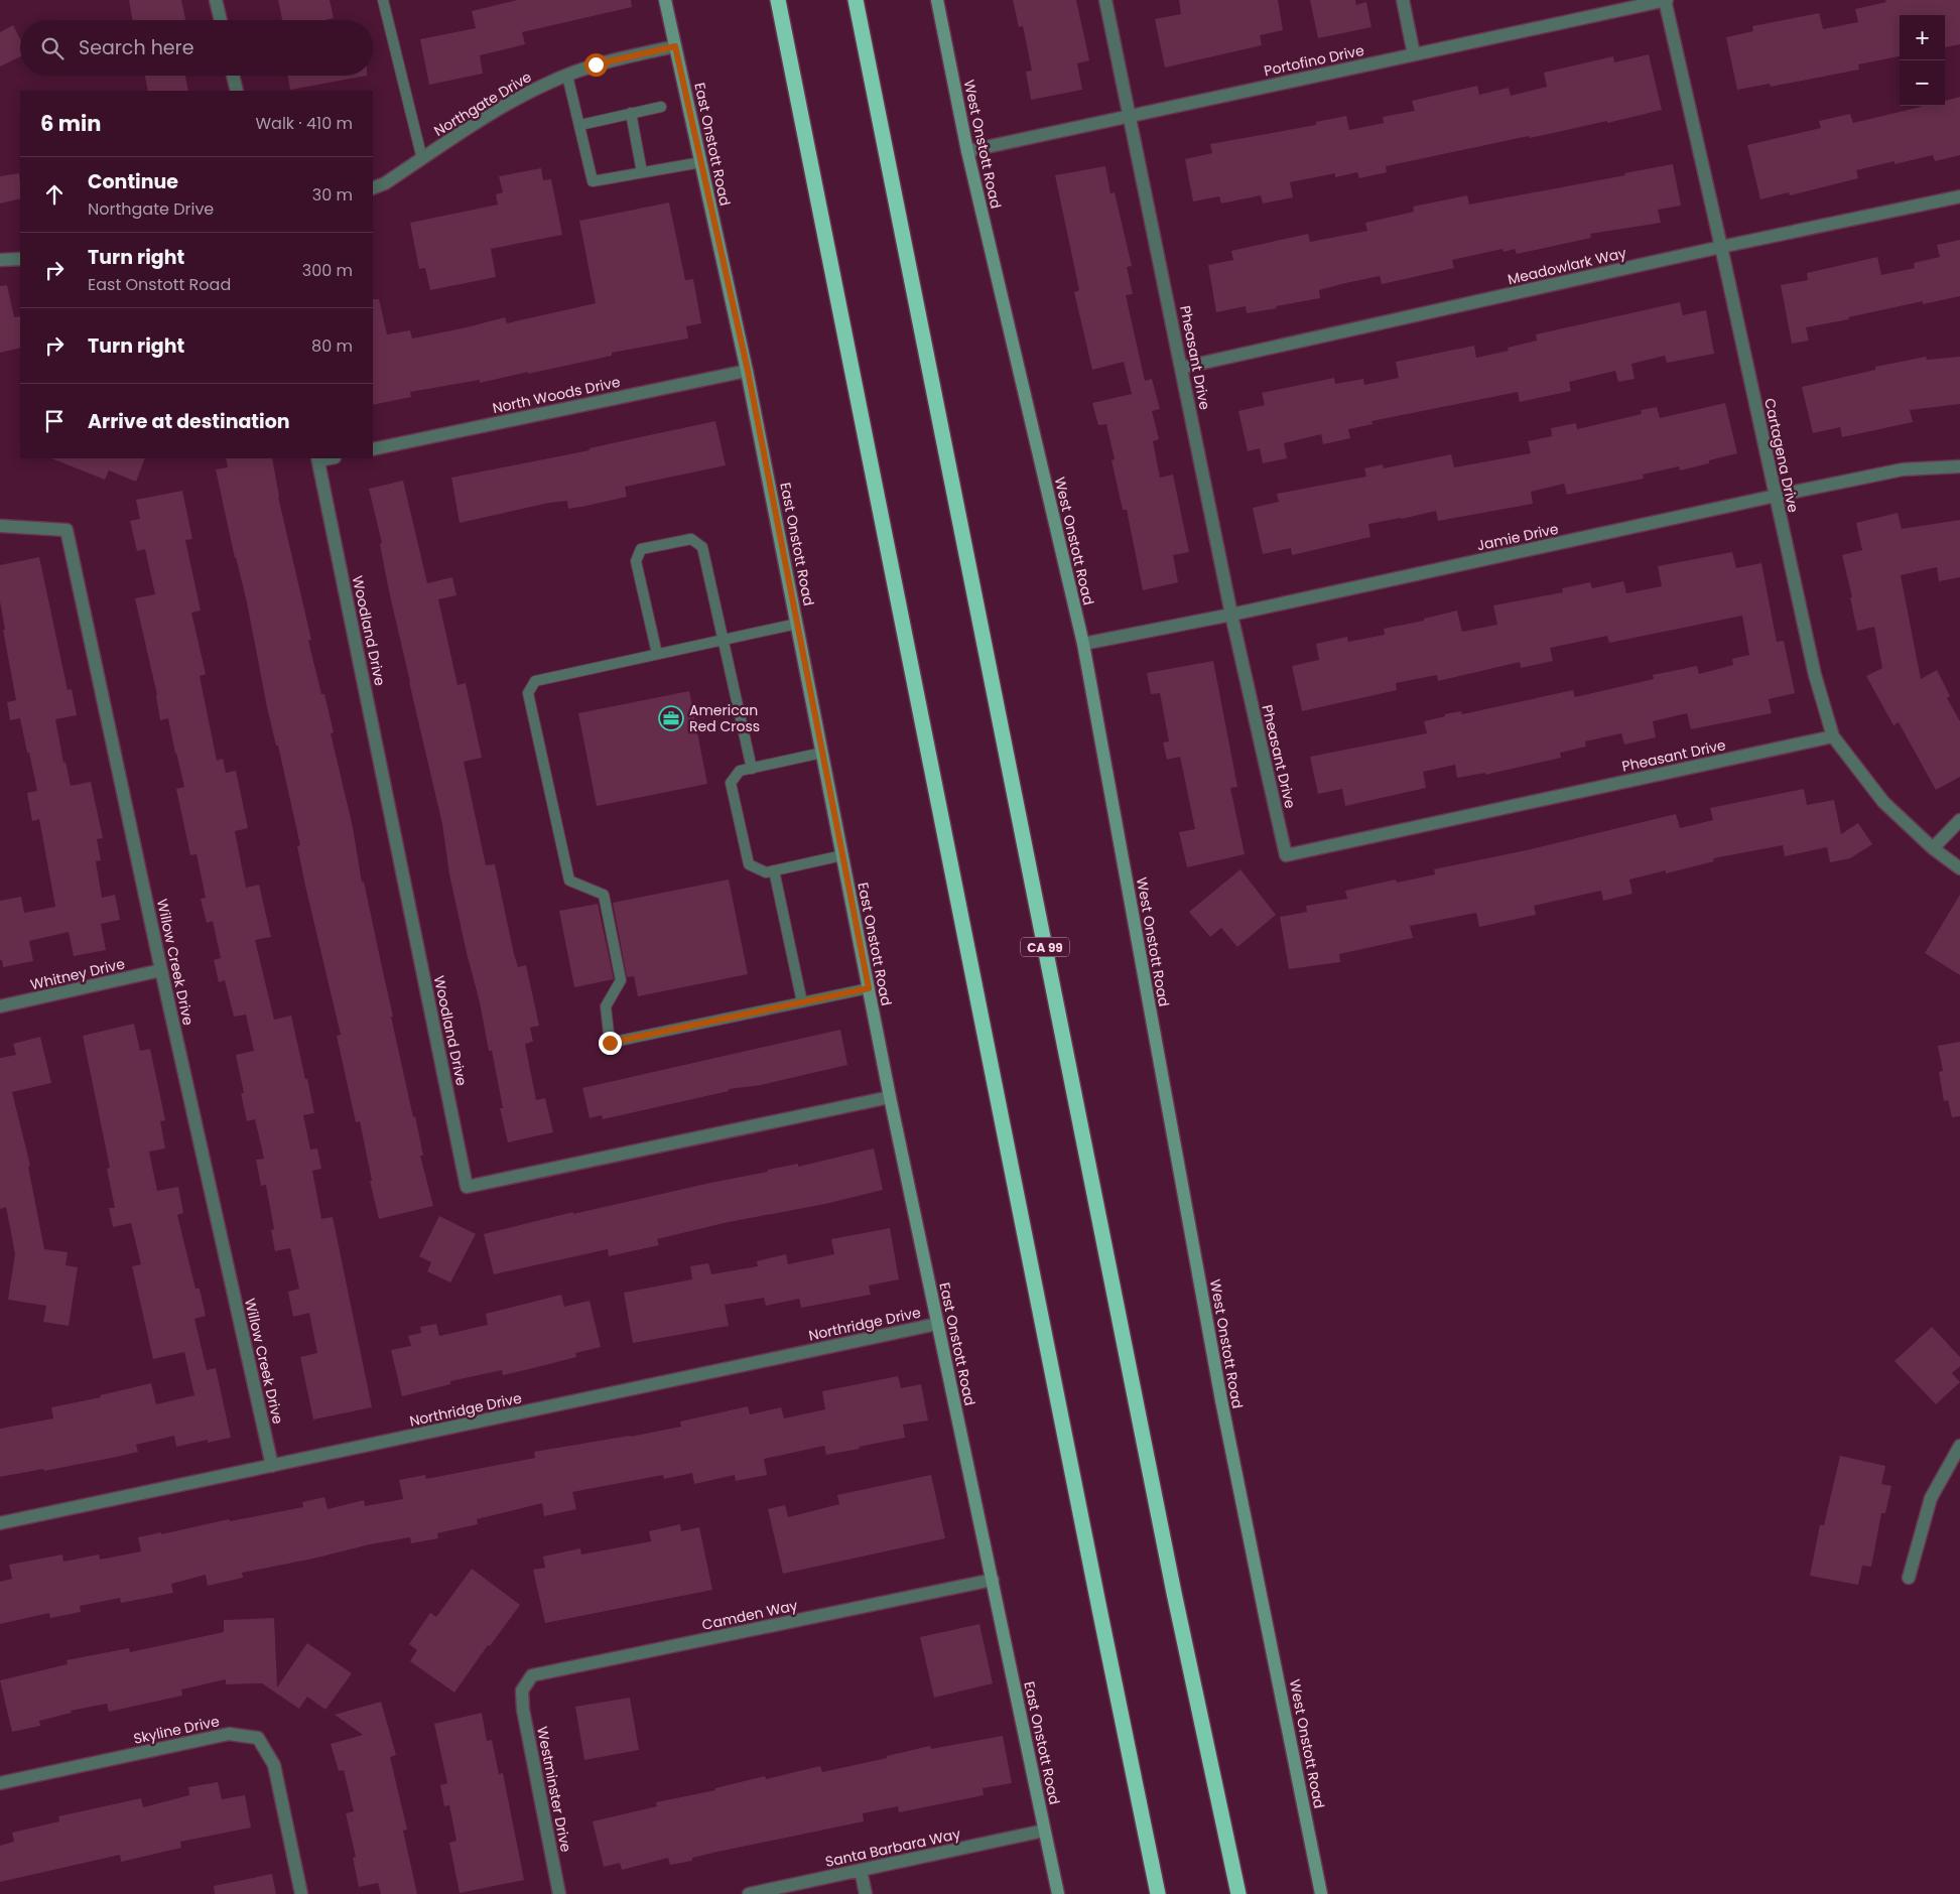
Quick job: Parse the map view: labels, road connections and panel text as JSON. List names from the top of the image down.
{
  "streets": {
    "highway": ["CA 99"],
    "street": [
      "Portofino Drive",
      "Northgate Drive",
      "East Onstott Road",
      "West Onstott Road",
      "Meadowlark Way",
      "Pheasant Drive",
      "North Woods Drive",
      "Cartagena Drive",
      "Jamie Drive",
      "Woodland Drive",
      "Willow Creek Drive",
      "Whitney Drive",
      "Northridge Drive",
      "Camden Way",
      "Skyline Drive",
      "Westminster Drive",
      "Santa Barbara Way"
    ]
  },
  "crossings": [
    ["Portofino Drive", "West Onstott Road"],
    ["Portofino Drive", "Pheasant Drive"],
    ["Portofino Drive", "Cartagena Drive"],
    ["Northgate Drive", "East Onstott Road"],
    ["East Onstott Road", "North Woods Drive"],
    ["East Onstott Road", "Woodland Drive"],
    ["East Onstott Road", "Northridge Drive"],
    ["East Onstott Road", "Camden Way"],
    ["East Onstott Road", "Santa Barbara Way"],
    ["West Onstott Road", "Jamie Drive"],
    ["Meadowlark Way", "Pheasant Drive"],
    ["Meadowlark Way", "Cartagena Drive"],
    ["Pheasant Drive", "Cartagena Drive"],
    ["Pheasant Drive", "Jamie Drive"],
    ["Cartagena Drive", "Jamie Drive"],
    ["Willow Creek Drive", "Whitney Drive"],
    ["Willow Creek Drive", "Northridge Drive"],
    ["Camden Way", "Westminster Drive"]
  ],
  "places": {
    "office": ["American Red Cross"]
  },
  "page": {
    "map_buttons": ["+", "−"],
    "search": "Search here",
    "heading": ["6 min", "Walk · 410 m"],
    "list": [
      ["Continue", "Northgate Drive", "30 m"],
      ["Turn right", "East Onstott Road", "300 m"],
      ["Turn right", "80 m"],
      "Arrive at destination"
    ]
  }
}
